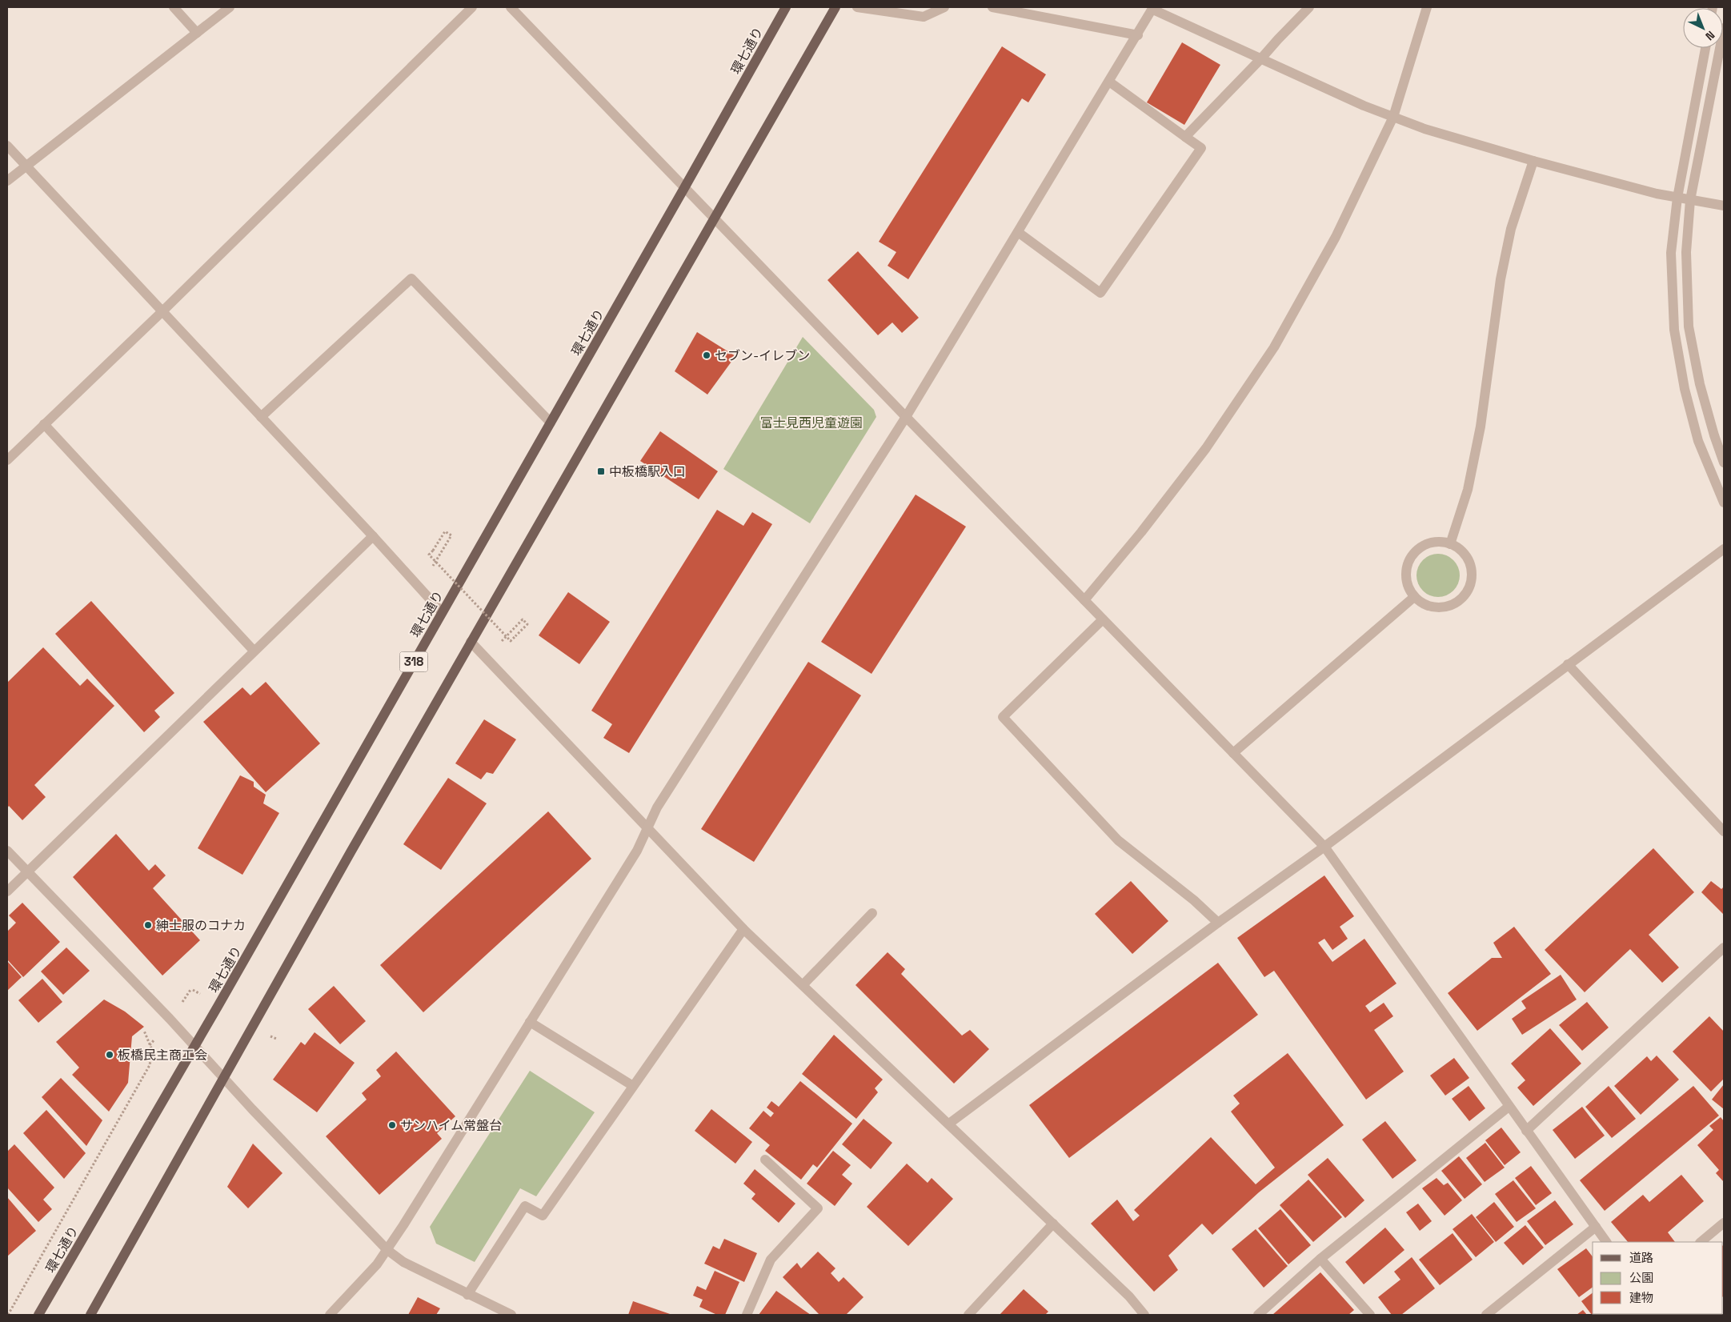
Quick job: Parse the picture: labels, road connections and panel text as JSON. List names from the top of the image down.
{
  "streets": {
    "main road": ["環七通り", "318"]
  },
  "parks": ["富士見西児童遊園"],
  "places": {
    "other": [
      "セブン-イレブン",
      "紳士服のコナカ",
      "板橋民主商工会",
      "サンハイム常盤台"
    ],
    "transit": ["中板橋駅入口"]
  },
  "legend": ["道路", "公園", "建物"],
  "north": "bottom right"
}
